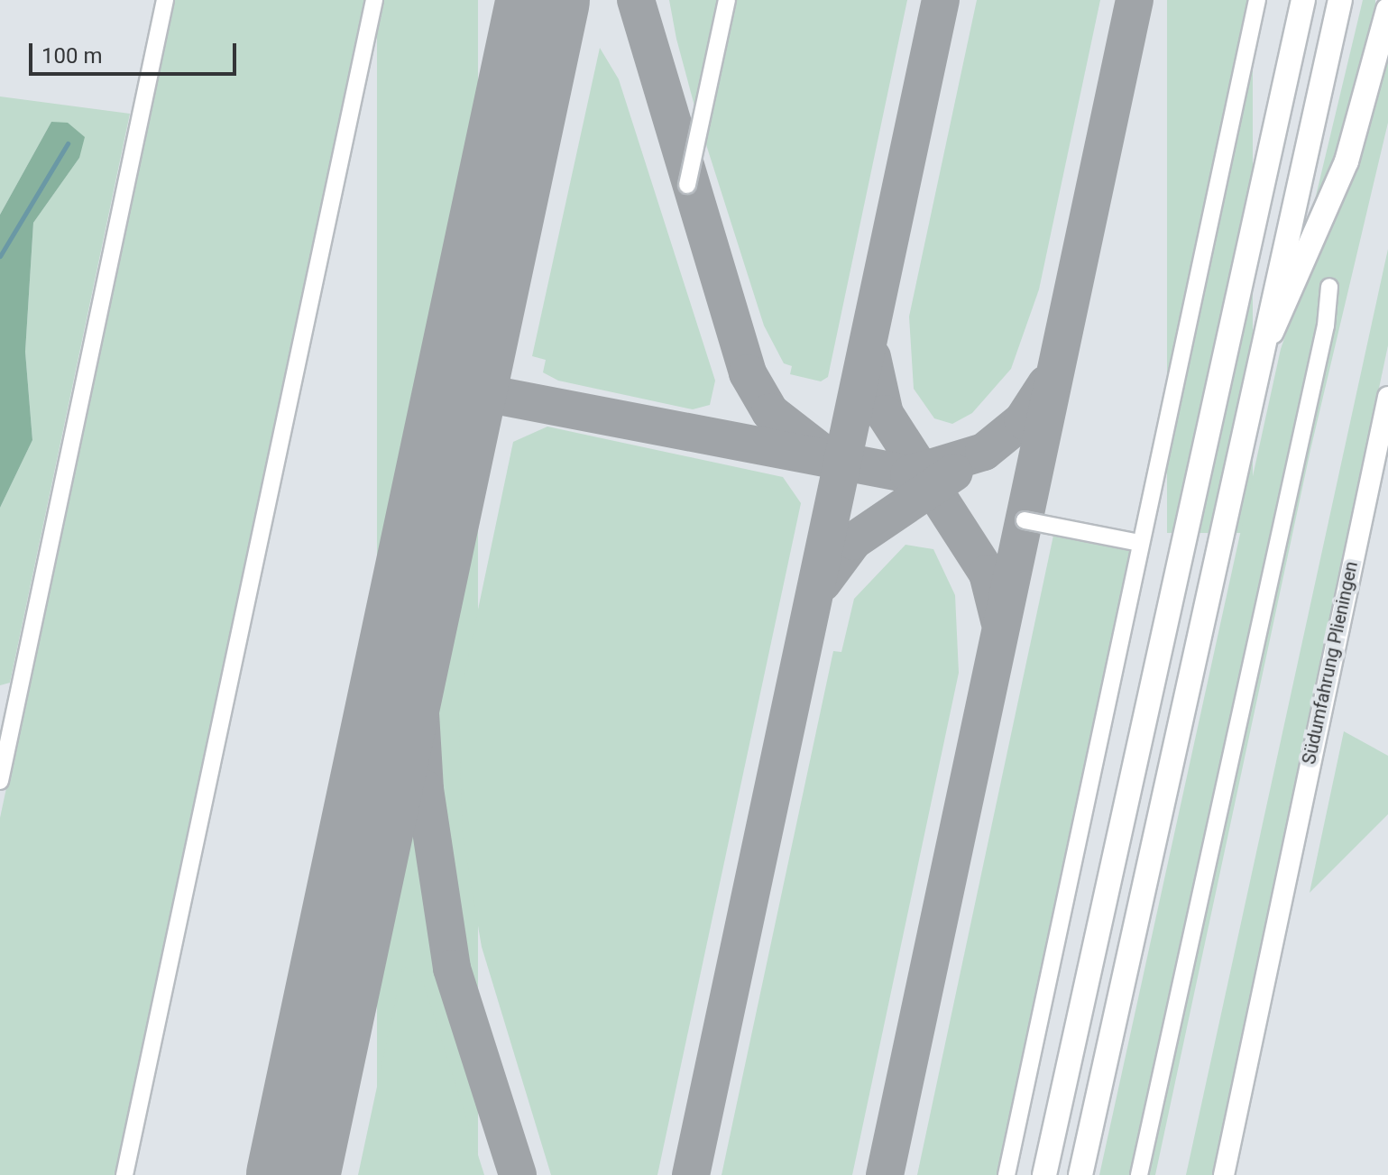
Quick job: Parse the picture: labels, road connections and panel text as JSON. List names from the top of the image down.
{
  "streets": {
    "main road": ["Südumfahrung Plieningen"]
  },
  "scale_bar": "100 m"
}
